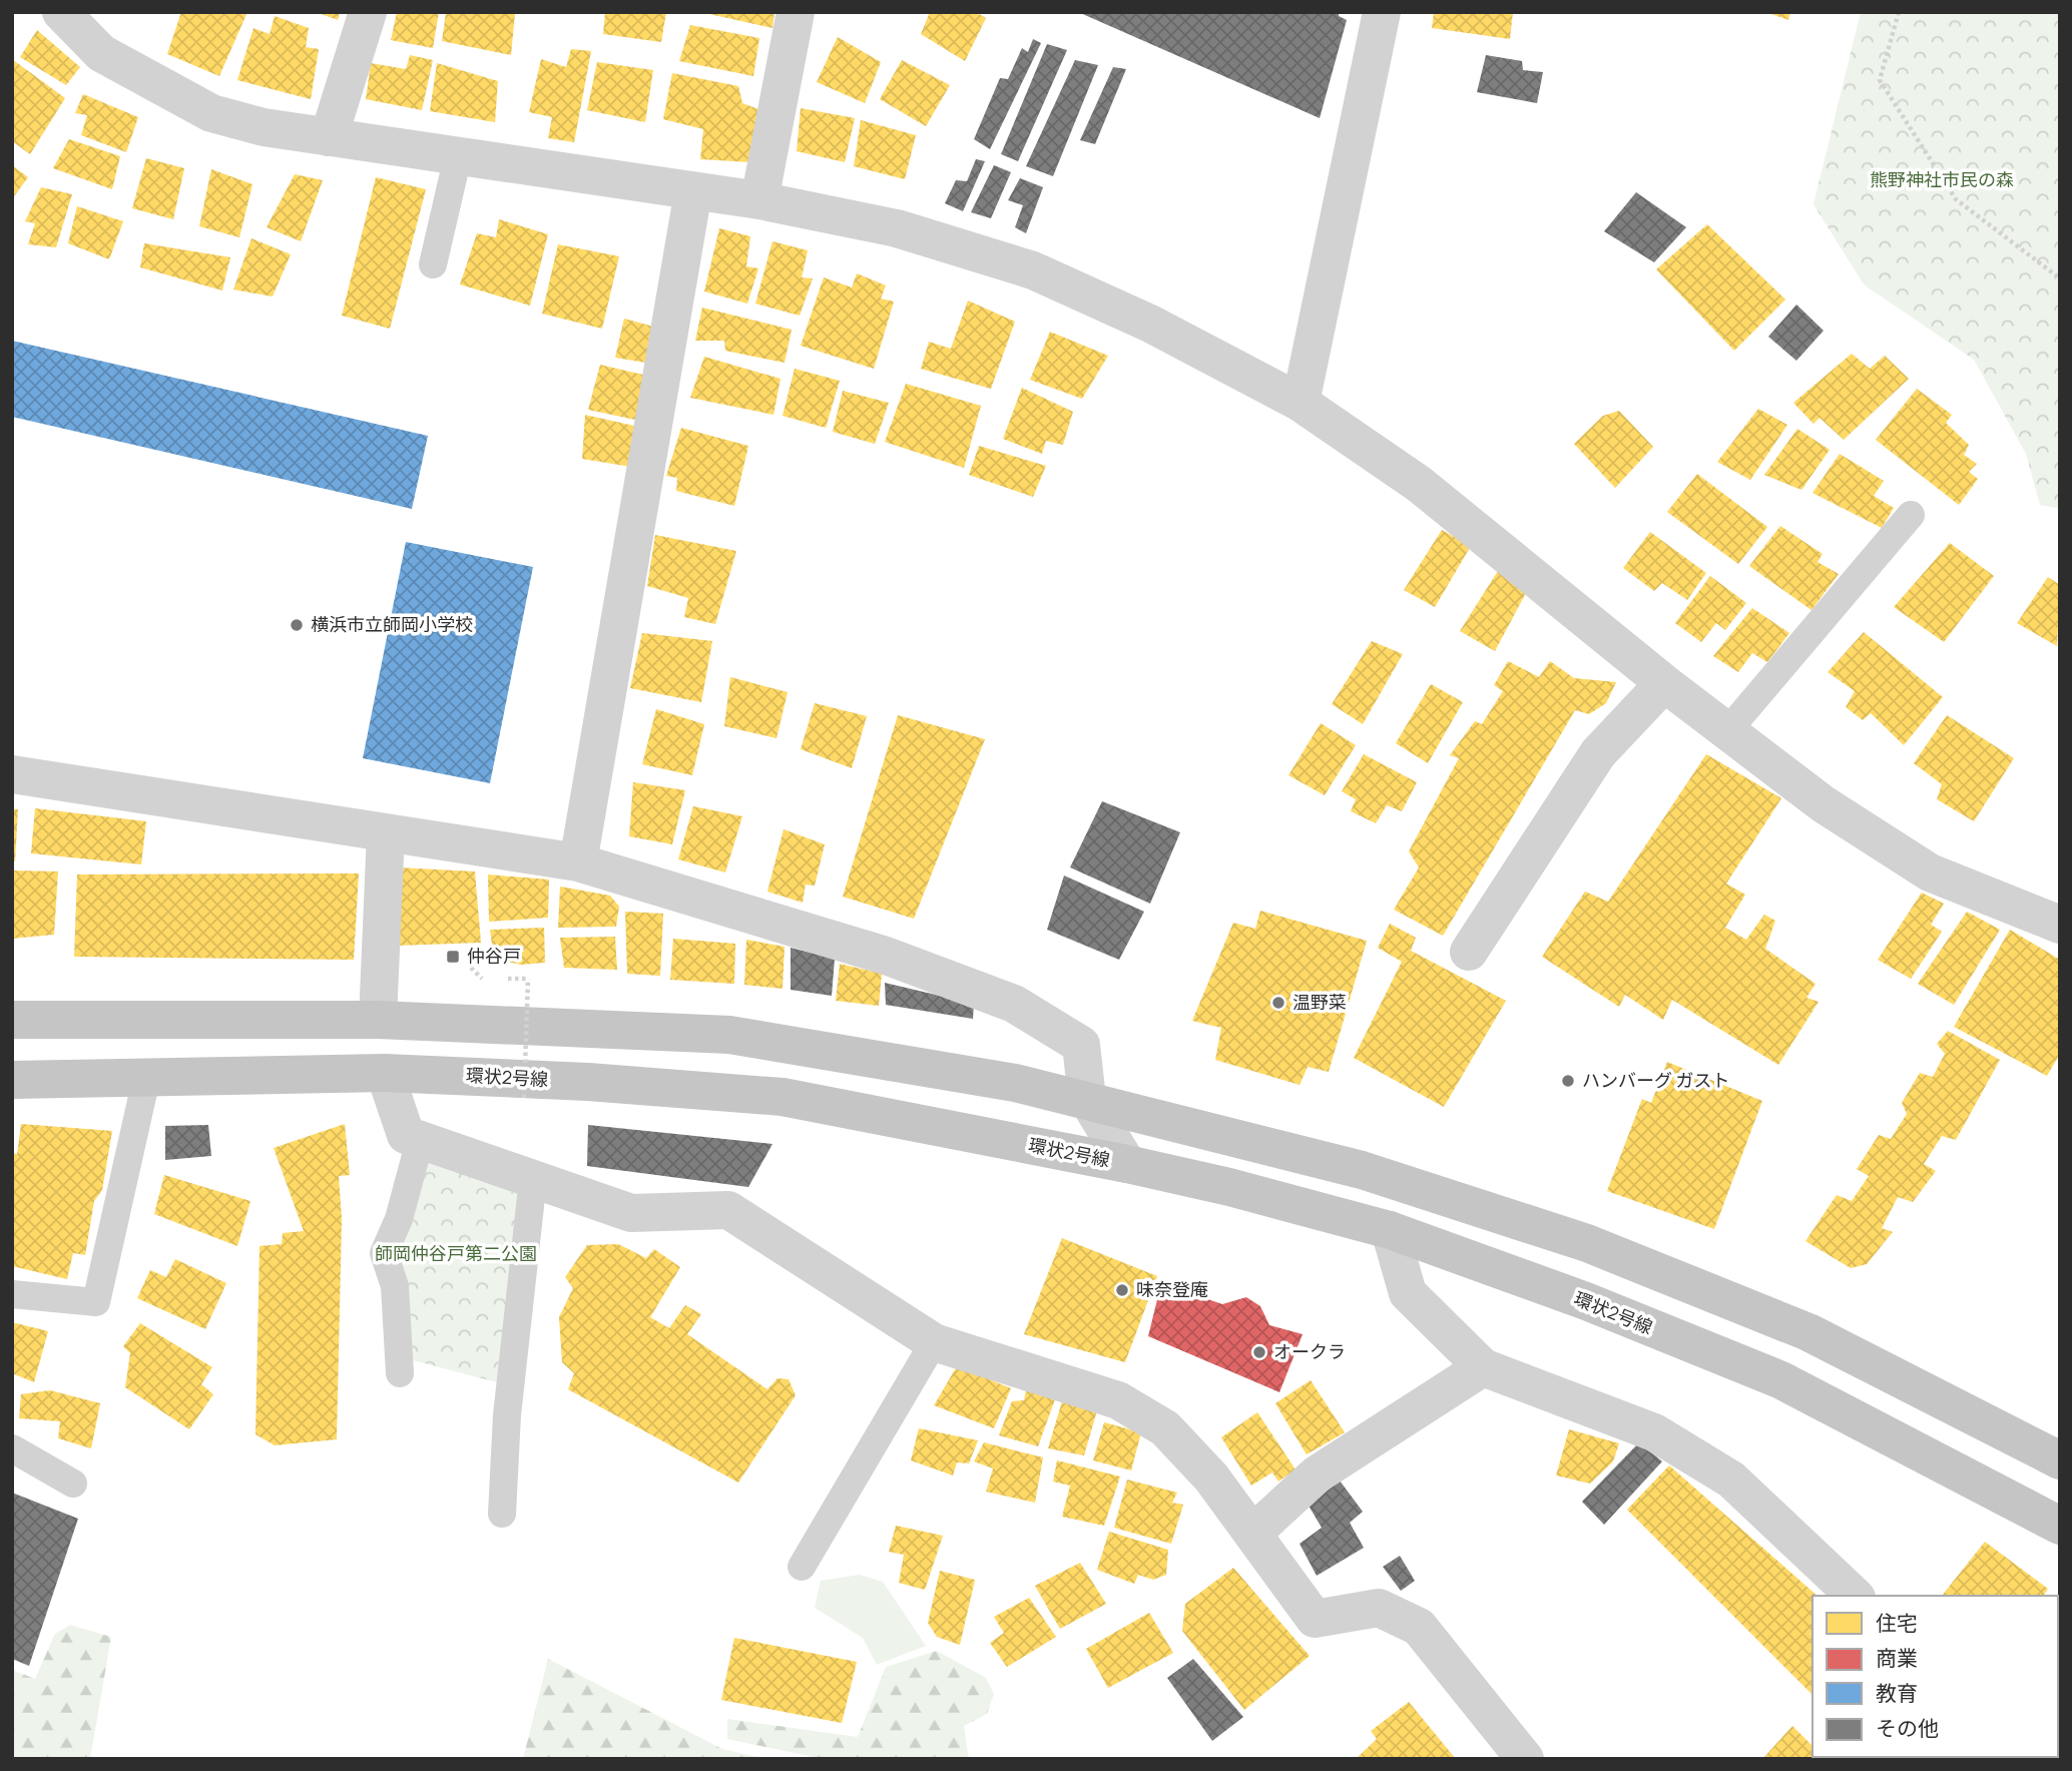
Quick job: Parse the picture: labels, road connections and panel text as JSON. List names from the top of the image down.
{
  "streets": {
    "main road": ["環状2号線"]
  },
  "parks": ["熊野神社市民の森", "師岡仲谷戸第二公園"],
  "places": {
    "other": [
      "横浜市立師岡小学校",
      "温野菜",
      "ハンバーグ ガスト",
      "味奈登庵",
      "オークラ"
    ],
    "transit": ["仲谷戸"]
  },
  "legend": [
    "住宅",
    "商業",
    "教育",
    "その他"
  ]
}
